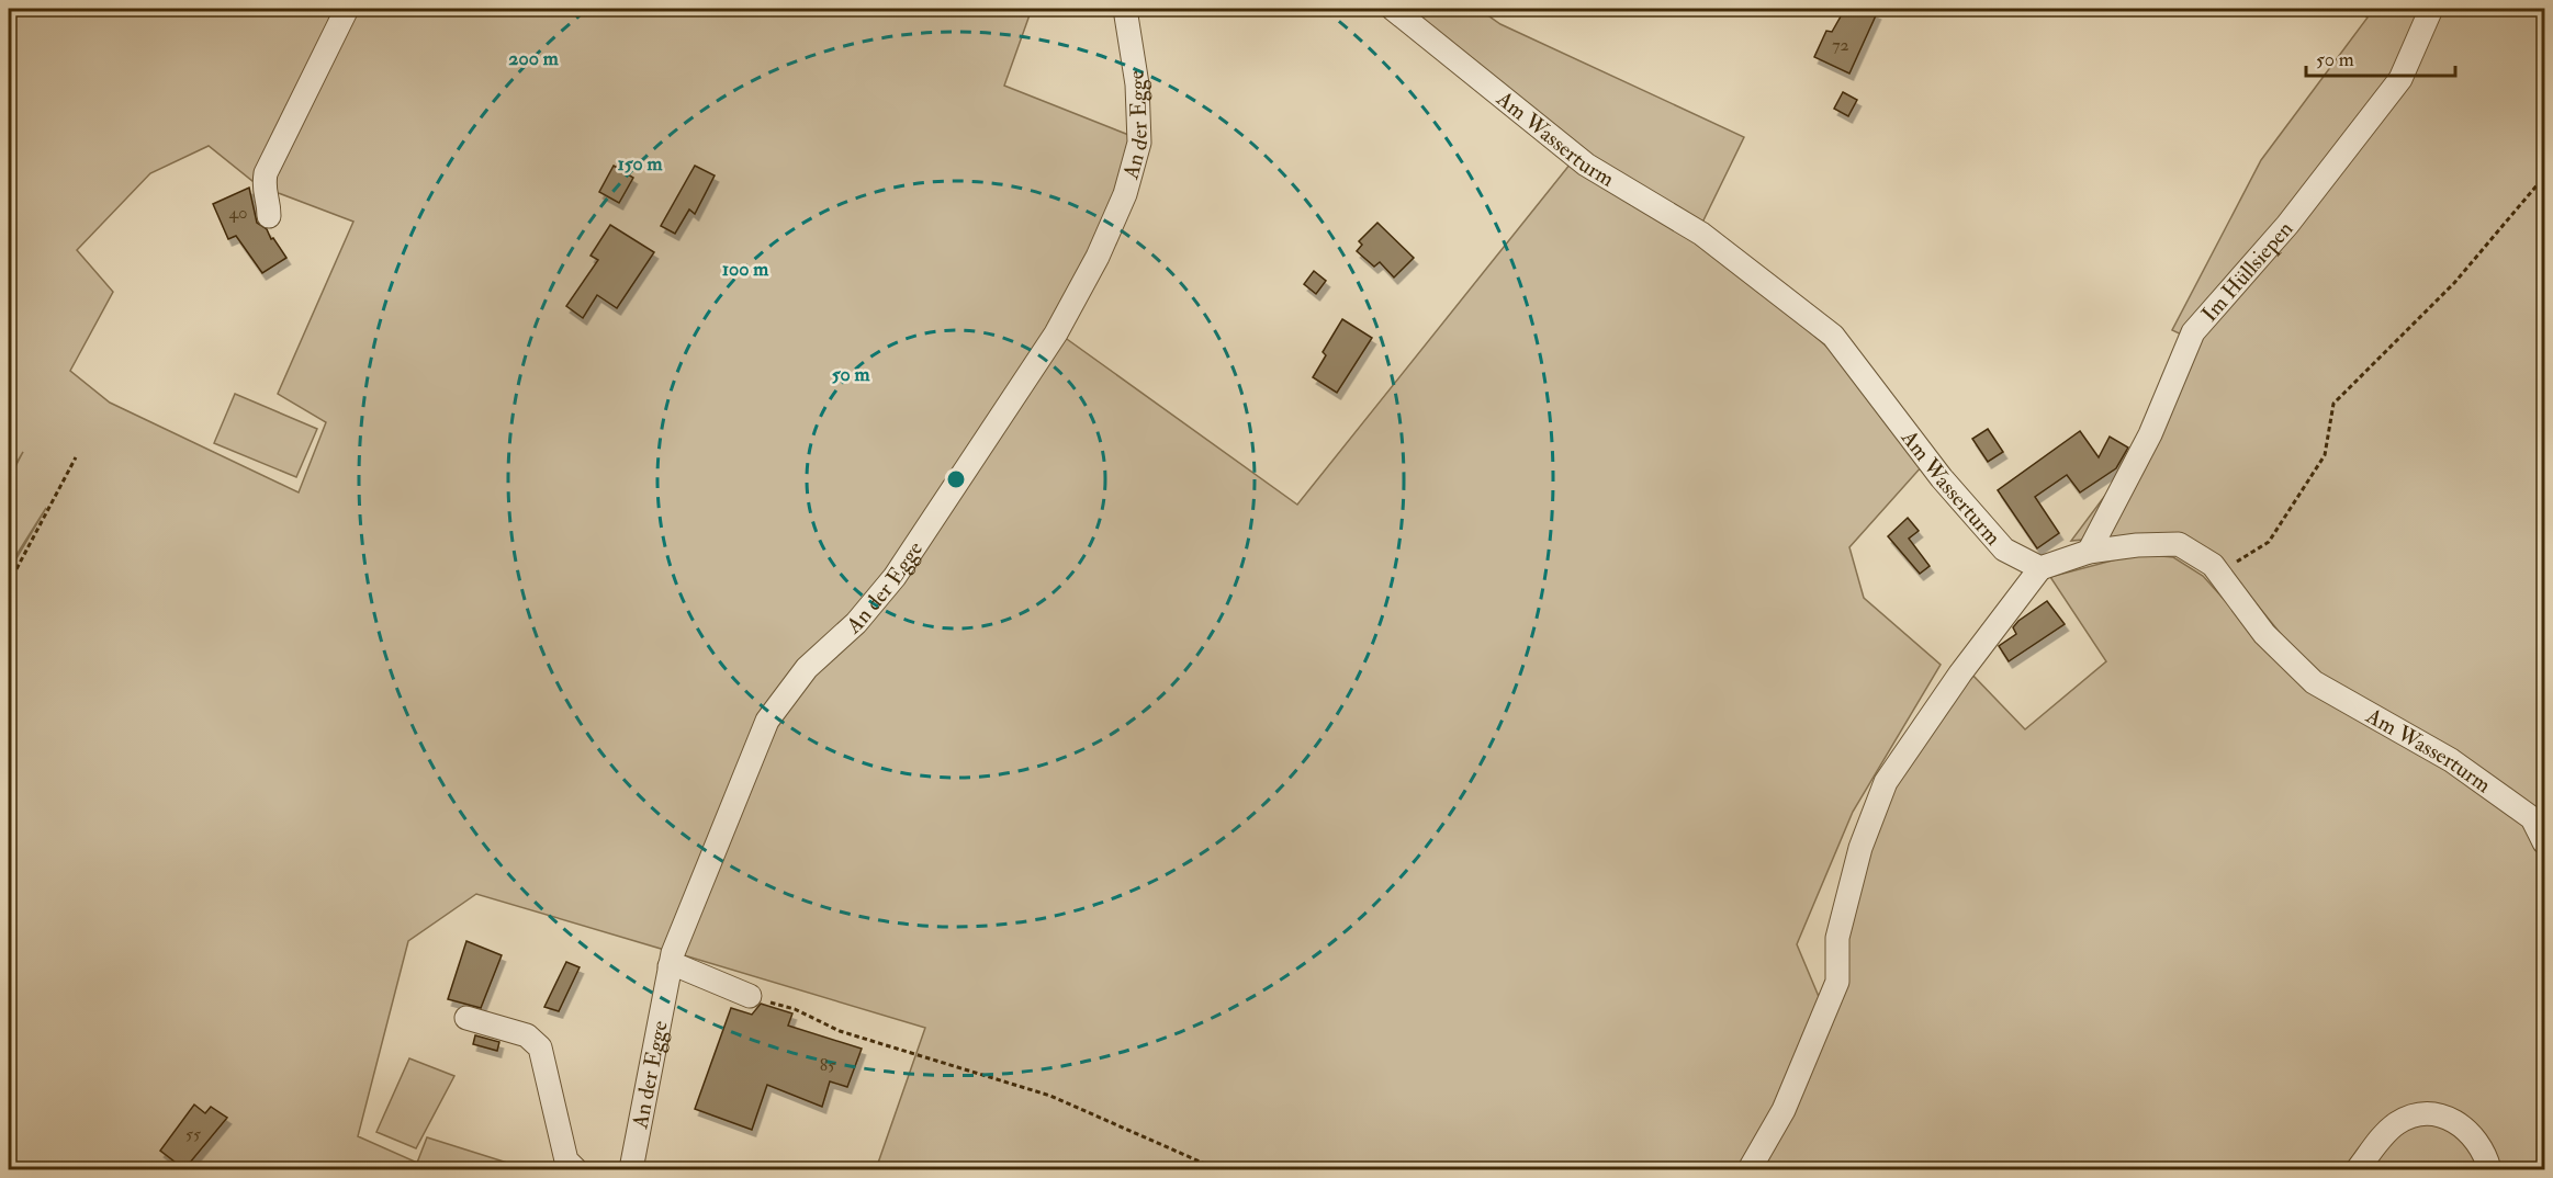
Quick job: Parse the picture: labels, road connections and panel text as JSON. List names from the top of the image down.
{
  "streets": {
    "street": ["An der Egge", "Am Wasserturm", "Im Hüllsiepen"]
  },
  "crossings": [
    ["Am Wasserturm", "Im Hüllsiepen"]
  ],
  "house_numbers": [
    "72",
    "40",
    "85",
    "55"
  ],
  "scale_bar": "50 m",
  "rings": [
    "200 m",
    "150 m",
    "100 m",
    "50 m"
  ]
}
